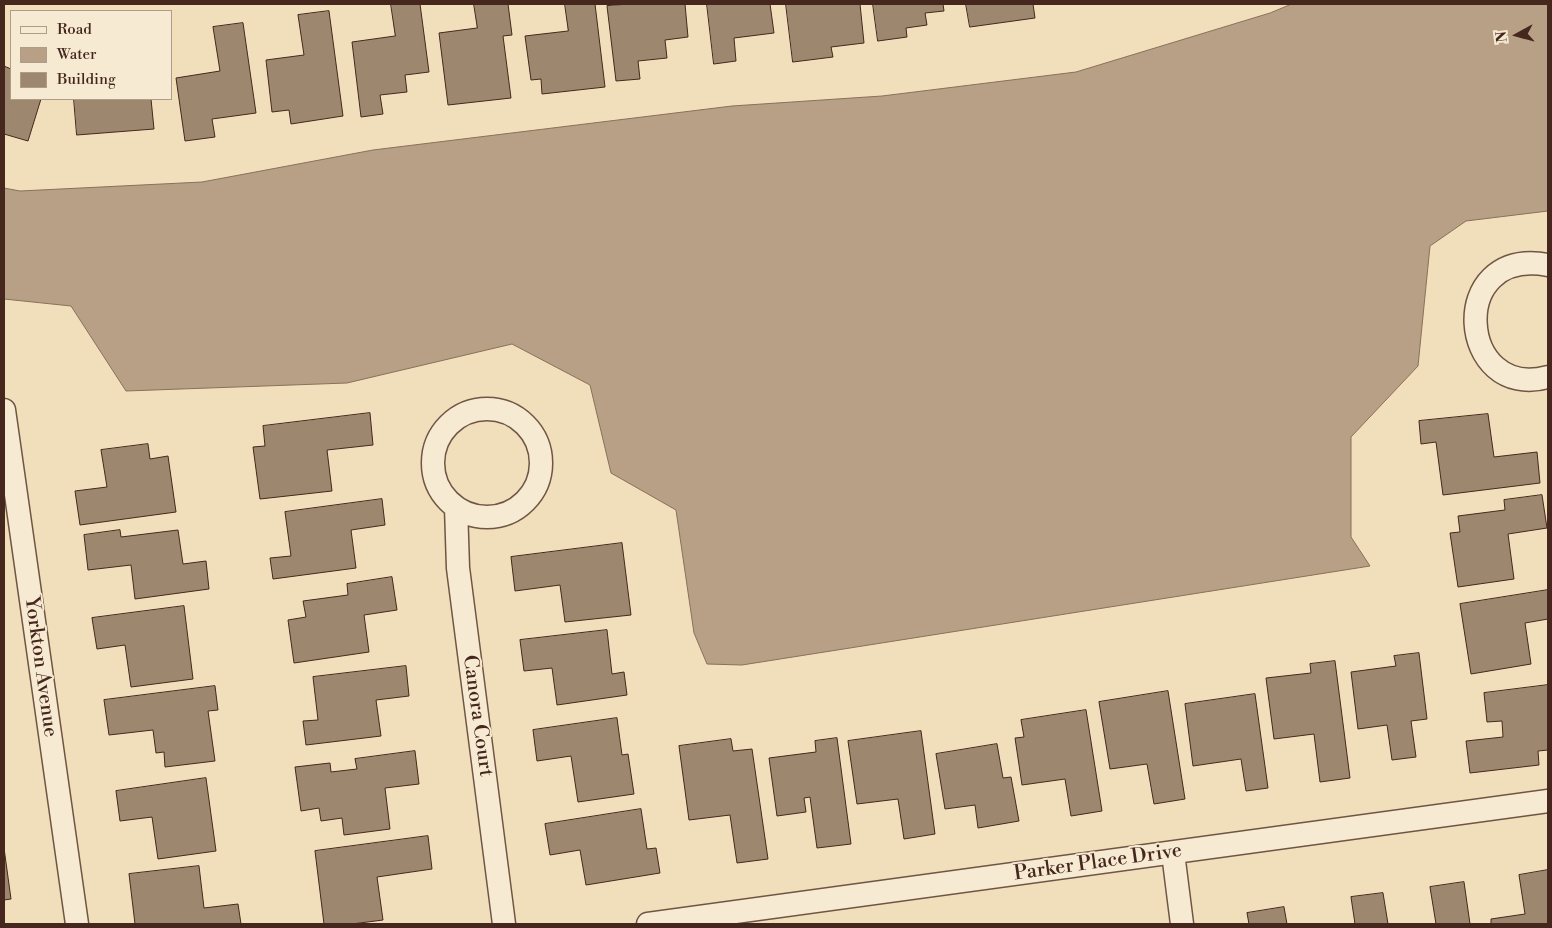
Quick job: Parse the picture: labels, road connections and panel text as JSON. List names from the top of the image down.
{
  "streets": {
    "street": ["Yorkton Avenue", "Canora Court", "Parker Place Drive"]
  },
  "legend": ["Road", "Water", "Building"],
  "north": "left"
}
